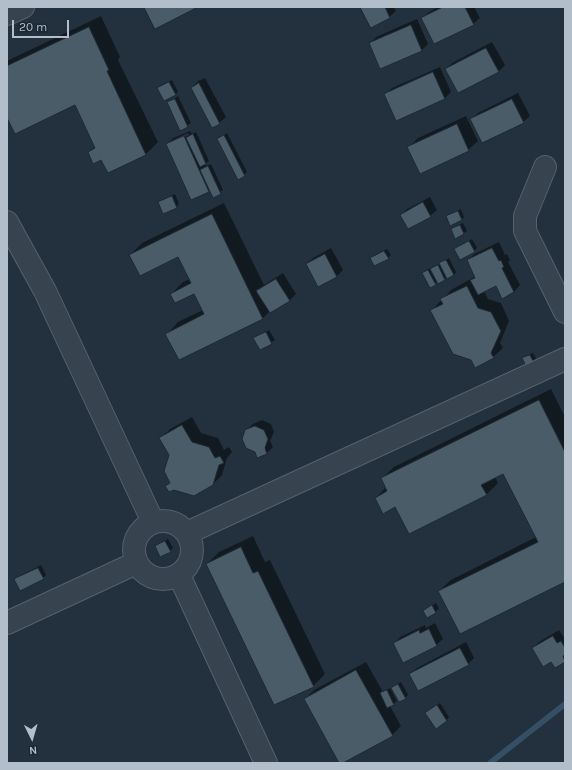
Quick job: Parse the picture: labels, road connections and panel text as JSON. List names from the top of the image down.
{
  "scale_bar": "20 m",
  "north": "bottom"
}
